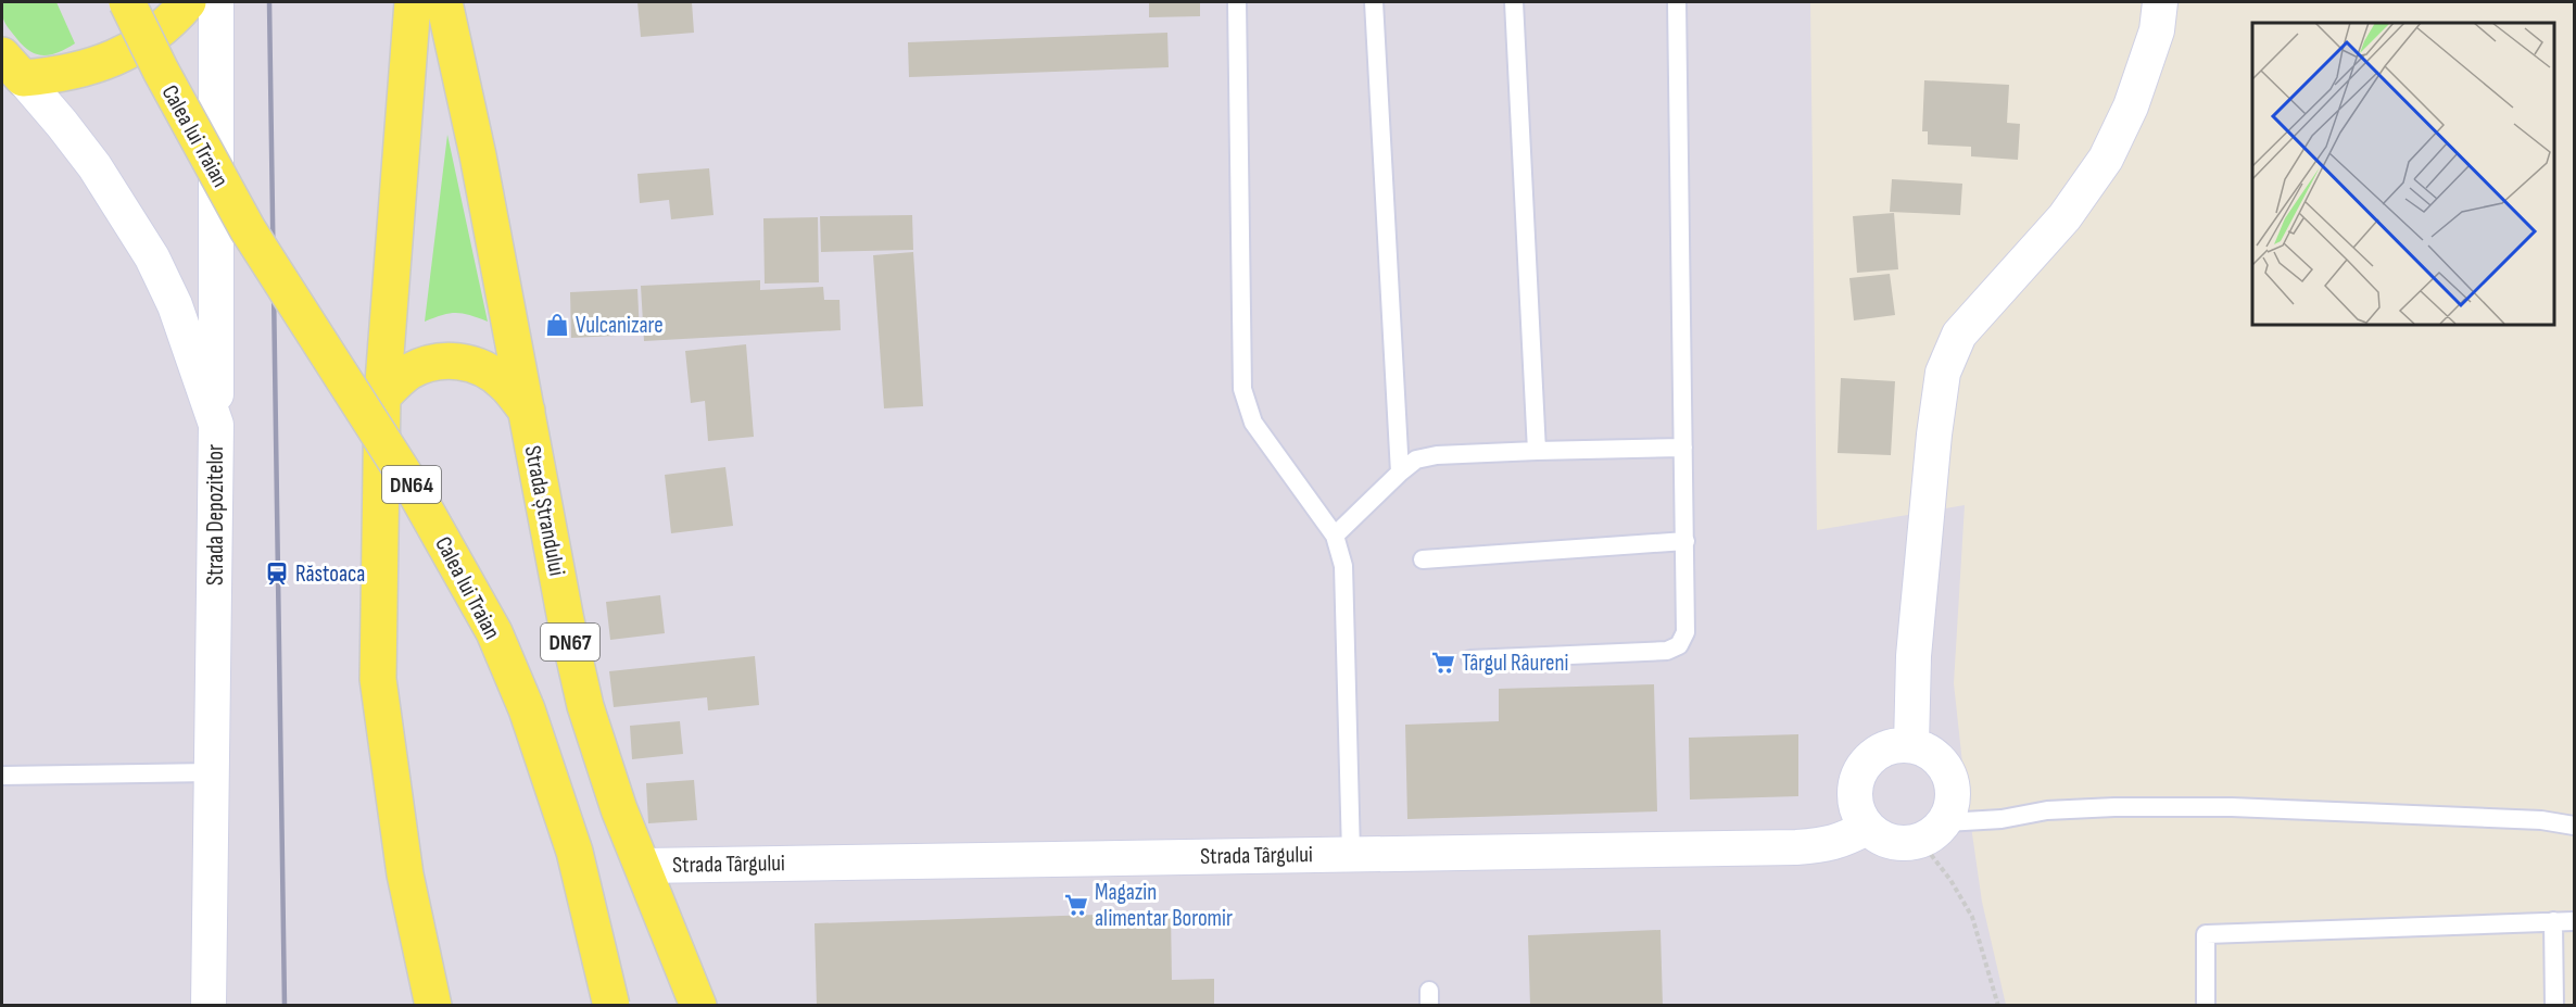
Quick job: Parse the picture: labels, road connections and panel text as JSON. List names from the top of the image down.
{
  "streets": {
    "main road": [
      "Calea lui Traian",
      "DN64",
      "Strada Ștrandului",
      "DN67"
    ],
    "street": ["Strada Depozitelor", "Strada Târgului"]
  },
  "crossings": [
    ["Strada Ștrandului", "DN67"],
    ["Strada Ștrandului", "Strada Târgului"]
  ],
  "places": {
    "shop": ["Vulcanizare"],
    "station": ["Răstoaca"],
    "supermarket": ["Târgul Râureni", "Magazin alimentar Boromir"]
  }
}
